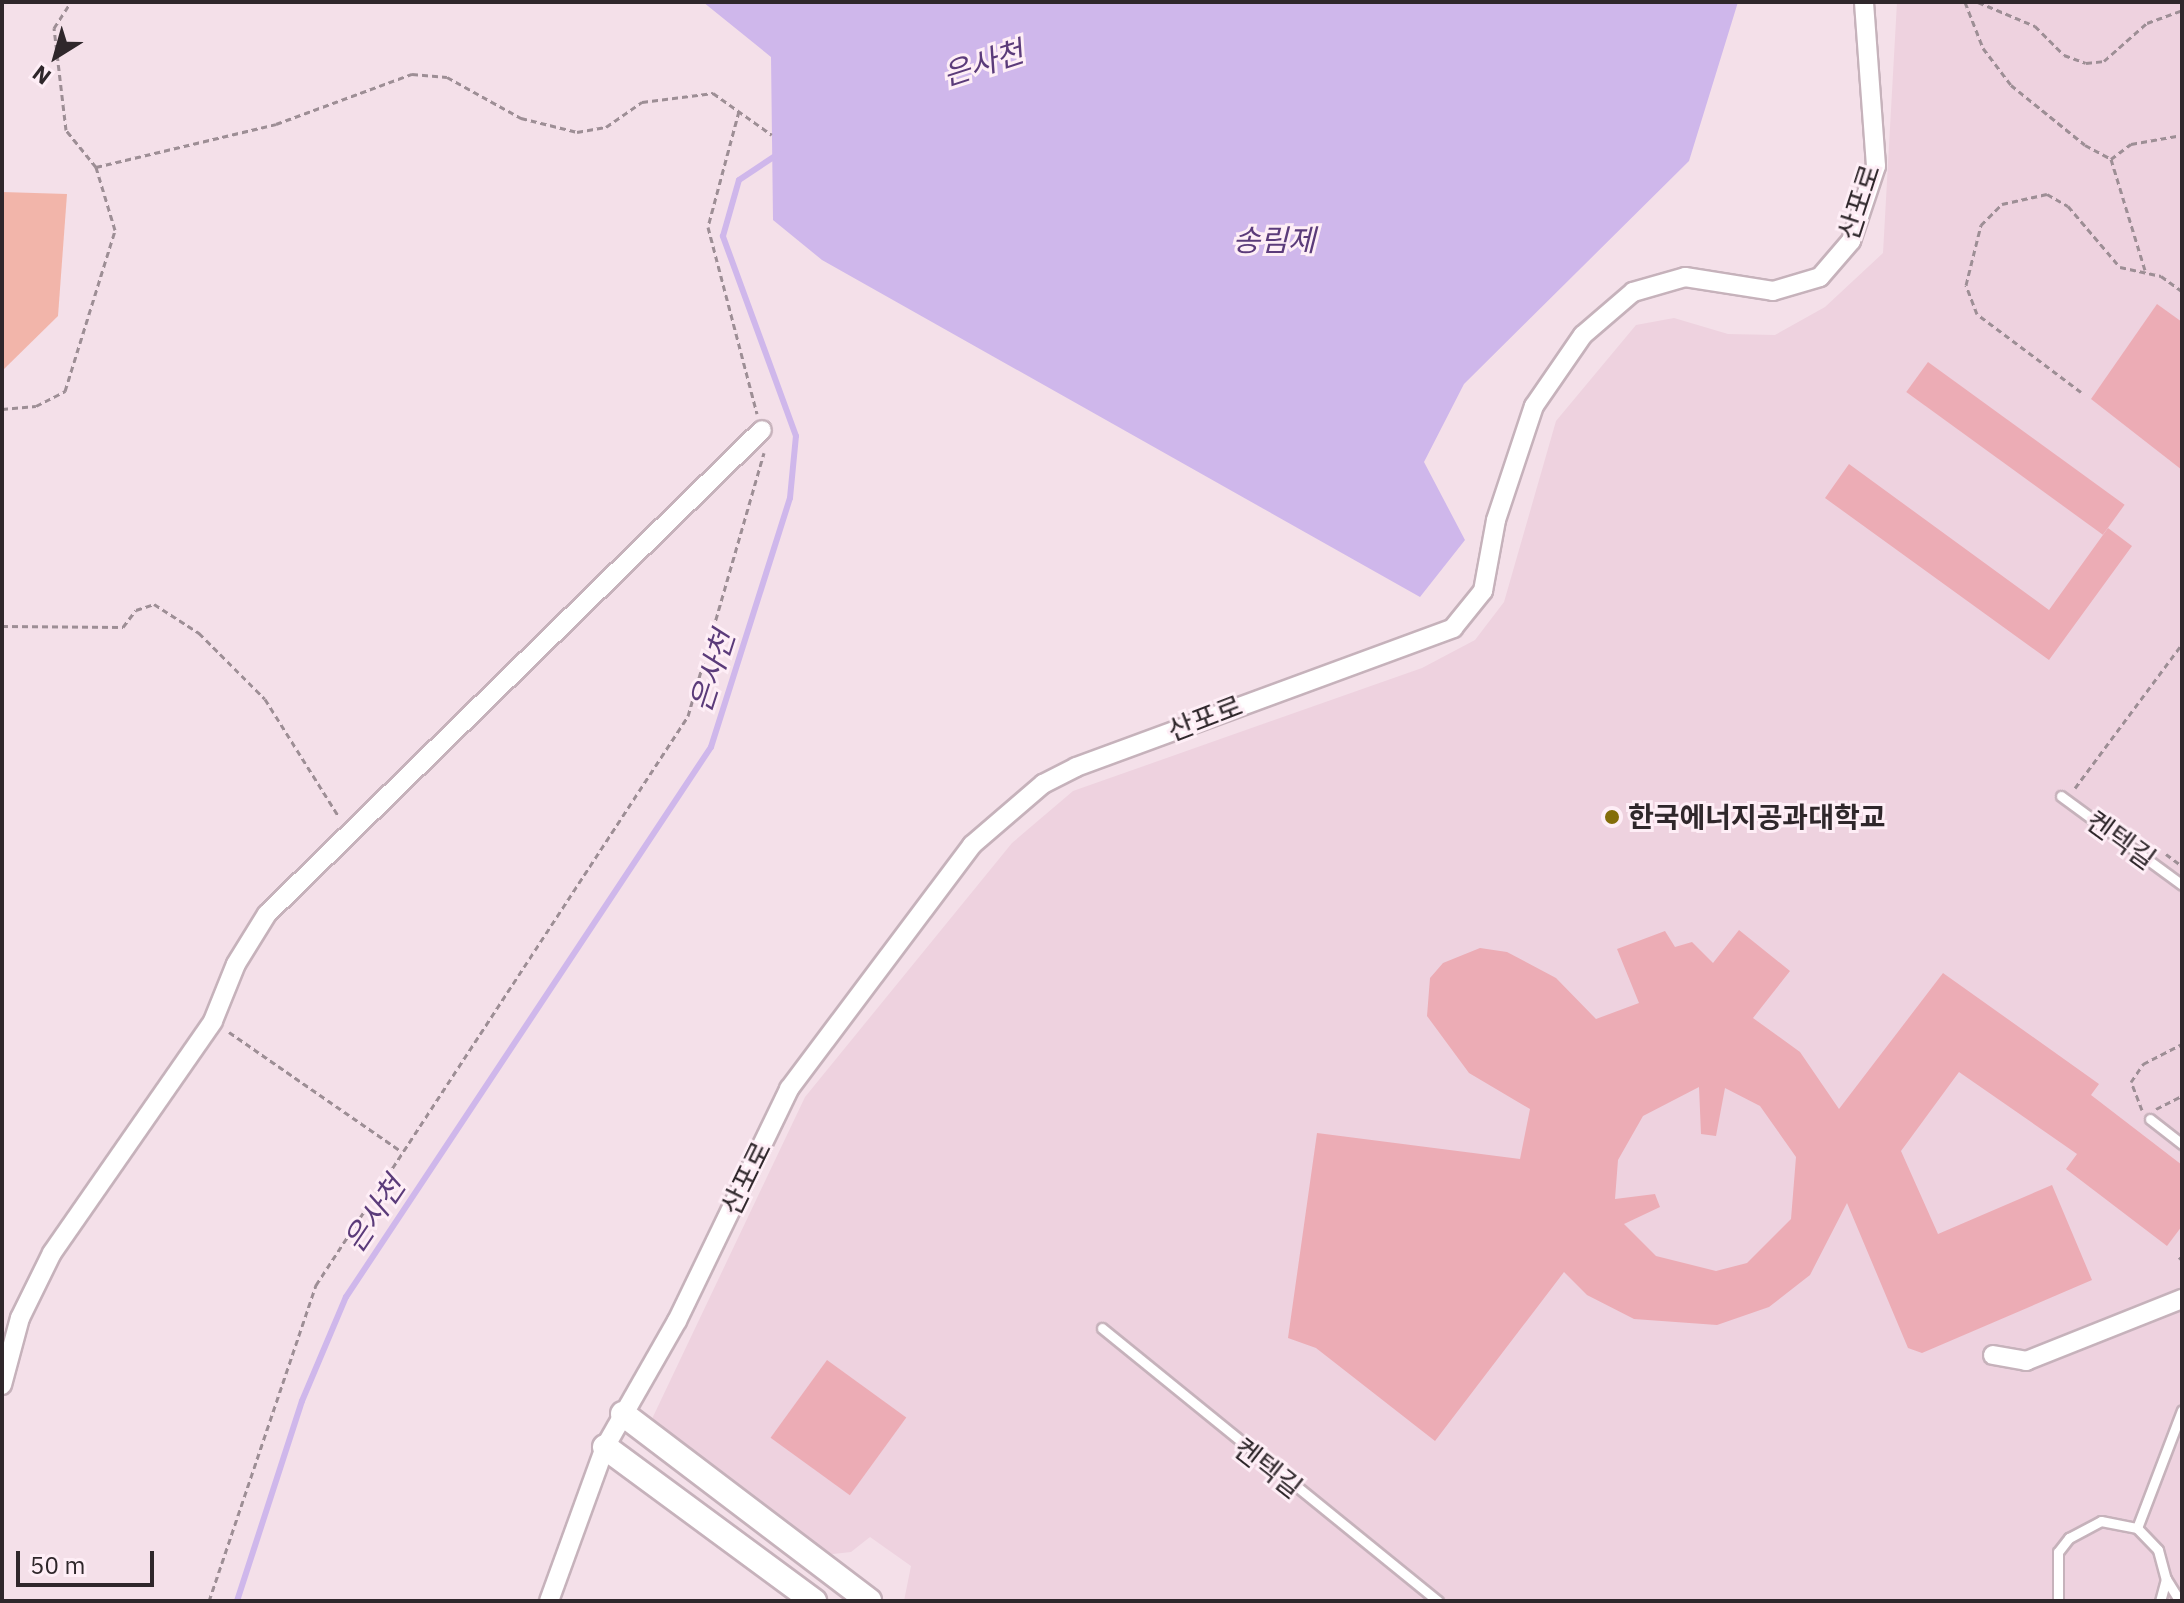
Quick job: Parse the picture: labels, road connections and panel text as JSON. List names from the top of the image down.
{
  "streets": {
    "street": ["산포로"],
    "lane": ["켄텍길"]
  },
  "water": ["은사천", "송림제"],
  "places": ["한국에너지공과대학교"],
  "scale_bar": "50 m",
  "north": "bottom left"
}
